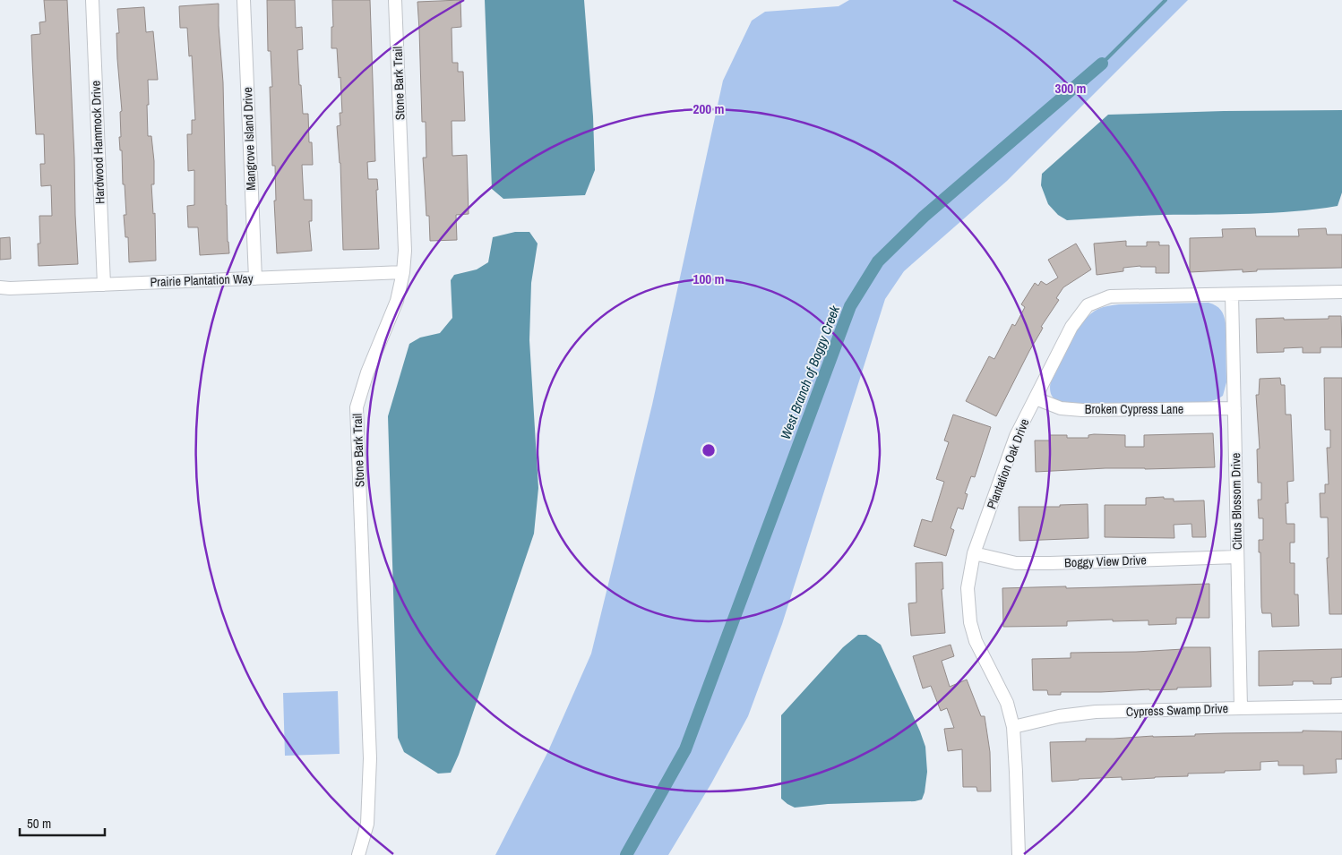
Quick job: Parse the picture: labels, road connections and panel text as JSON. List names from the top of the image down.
{
  "streets": {
    "street": [
      "Stone Bark Trail",
      "Mangrove Island Drive",
      "Hardwood Hammock Drive",
      "Prairie Plantation Way",
      "Broken Cypress Lane",
      "Plantation Oak Drive",
      "Citrus Blossom Drive",
      "Boggy View Drive",
      "Cypress Swamp Drive"
    ]
  },
  "crossings": [
    ["Stone Bark Trail", "Prairie Plantation Way"],
    ["Mangrove Island Drive", "Prairie Plantation Way"],
    ["Hardwood Hammock Drive", "Prairie Plantation Way"],
    ["Broken Cypress Lane", "Plantation Oak Drive"],
    ["Broken Cypress Lane", "Citrus Blossom Drive"],
    ["Plantation Oak Drive", "Citrus Blossom Drive"],
    ["Plantation Oak Drive", "Boggy View Drive"],
    ["Plantation Oak Drive", "Cypress Swamp Drive"],
    ["Citrus Blossom Drive", "Boggy View Drive"],
    ["Citrus Blossom Drive", "Cypress Swamp Drive"]
  ],
  "water": ["West Branch of Boggy Creek"],
  "scale_bar": "50 m",
  "rings": ["300 m", "200 m", "100 m"]
}
